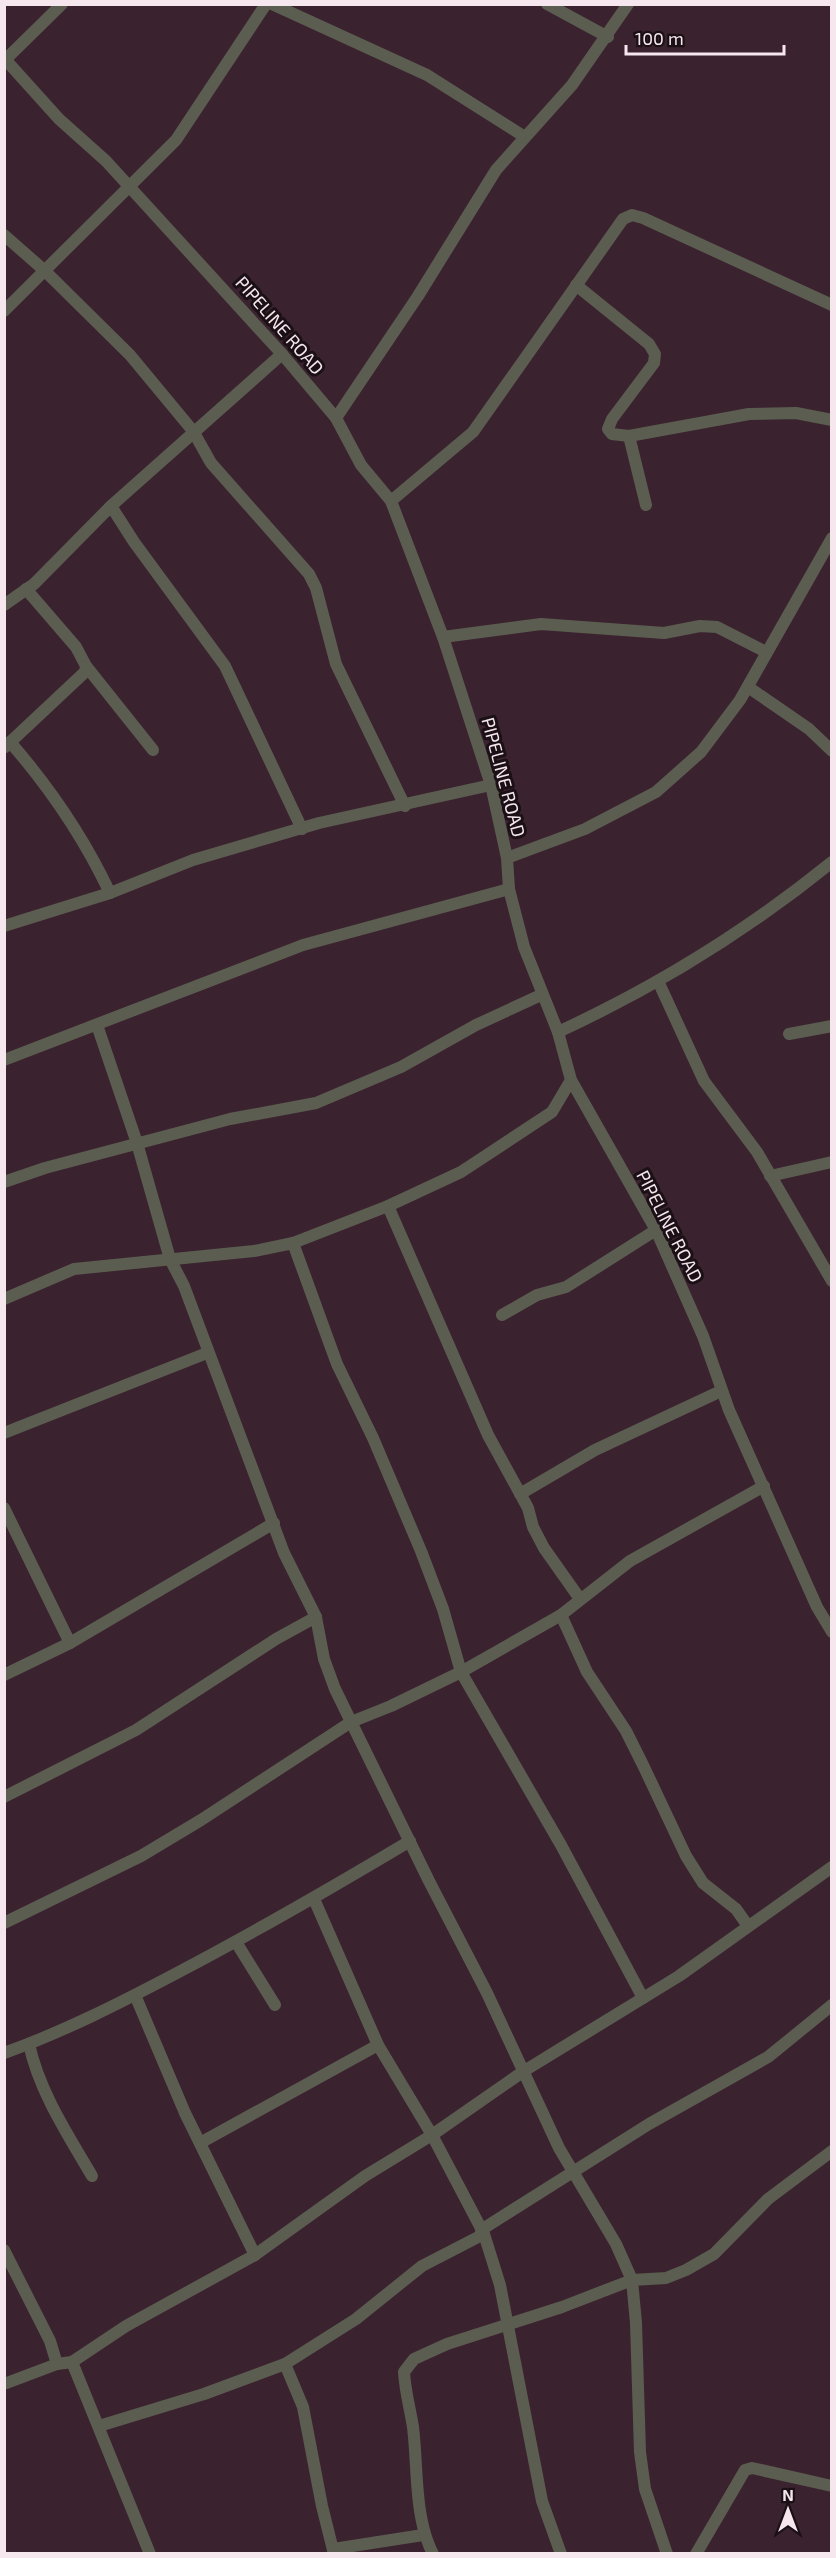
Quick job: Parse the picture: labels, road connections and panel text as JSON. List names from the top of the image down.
{
  "streets": {
    "street": ["PIPELINE ROAD"]
  },
  "scale_bar": "100 m",
  "north": "top"
}
